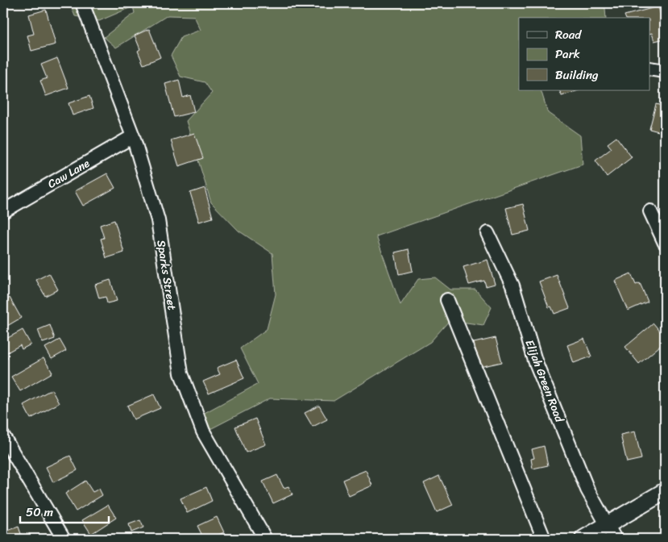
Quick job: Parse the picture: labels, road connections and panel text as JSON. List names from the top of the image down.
{
  "streets": {
    "street": ["Caw Lane", "Sparks Street", "Elijah Green Road"]
  },
  "crossings": [
    ["Caw Lane", "Sparks Street"]
  ],
  "legend": ["Road", "Park", "Building"],
  "scale_bar": "50 m"
}
